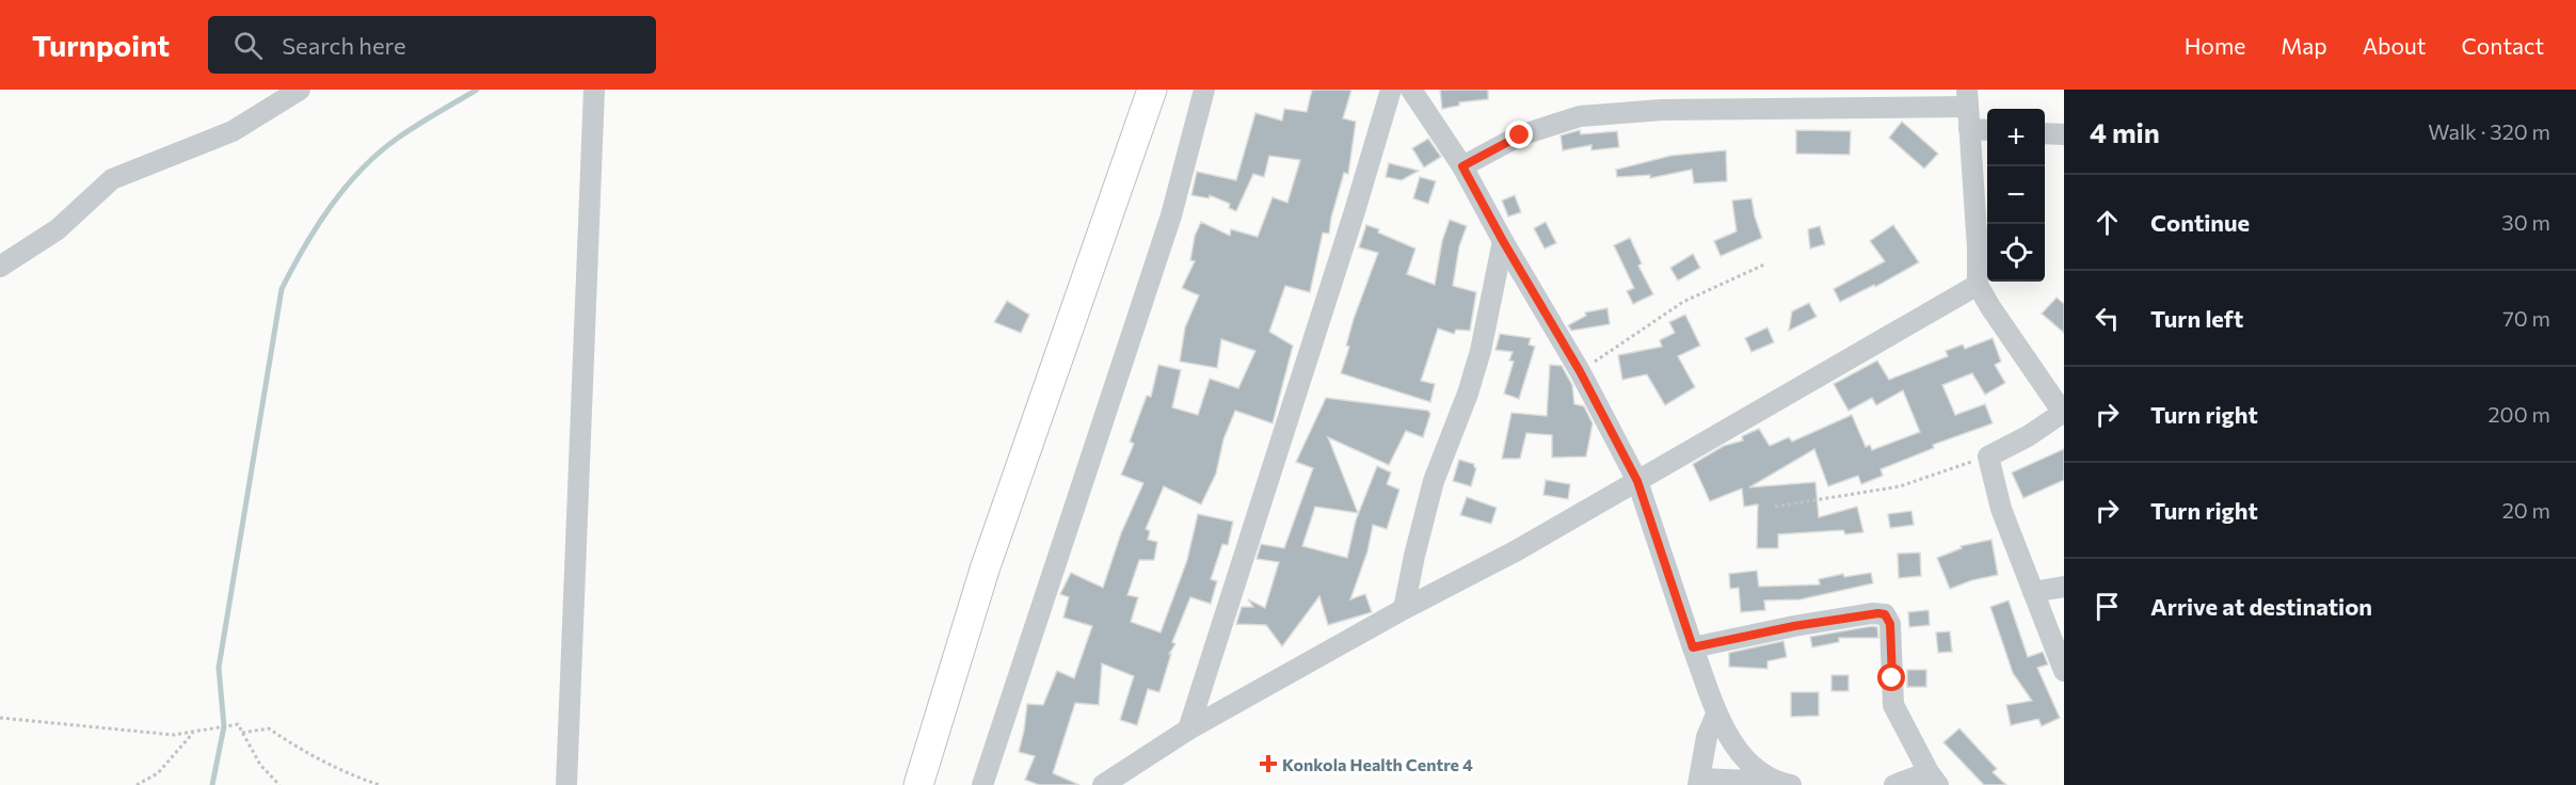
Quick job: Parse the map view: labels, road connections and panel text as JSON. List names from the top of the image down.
{
  "places": {
    "health": ["Konkola Health Centre 4"]
  },
  "page": {
    "header": "Turnpoint",
    "search": "Search here",
    "nav": [
      "Home",
      "Map",
      "About",
      "Contact"
    ],
    "heading": ["4 min", "Walk · 320 m"],
    "map_buttons": ["+", "−"],
    "list": [
      ["Continue", "30 m"],
      ["Turn left", "70 m"],
      ["Turn right", "200 m"],
      ["Turn right", "20 m"],
      "Arrive at destination"
    ]
  }
}
